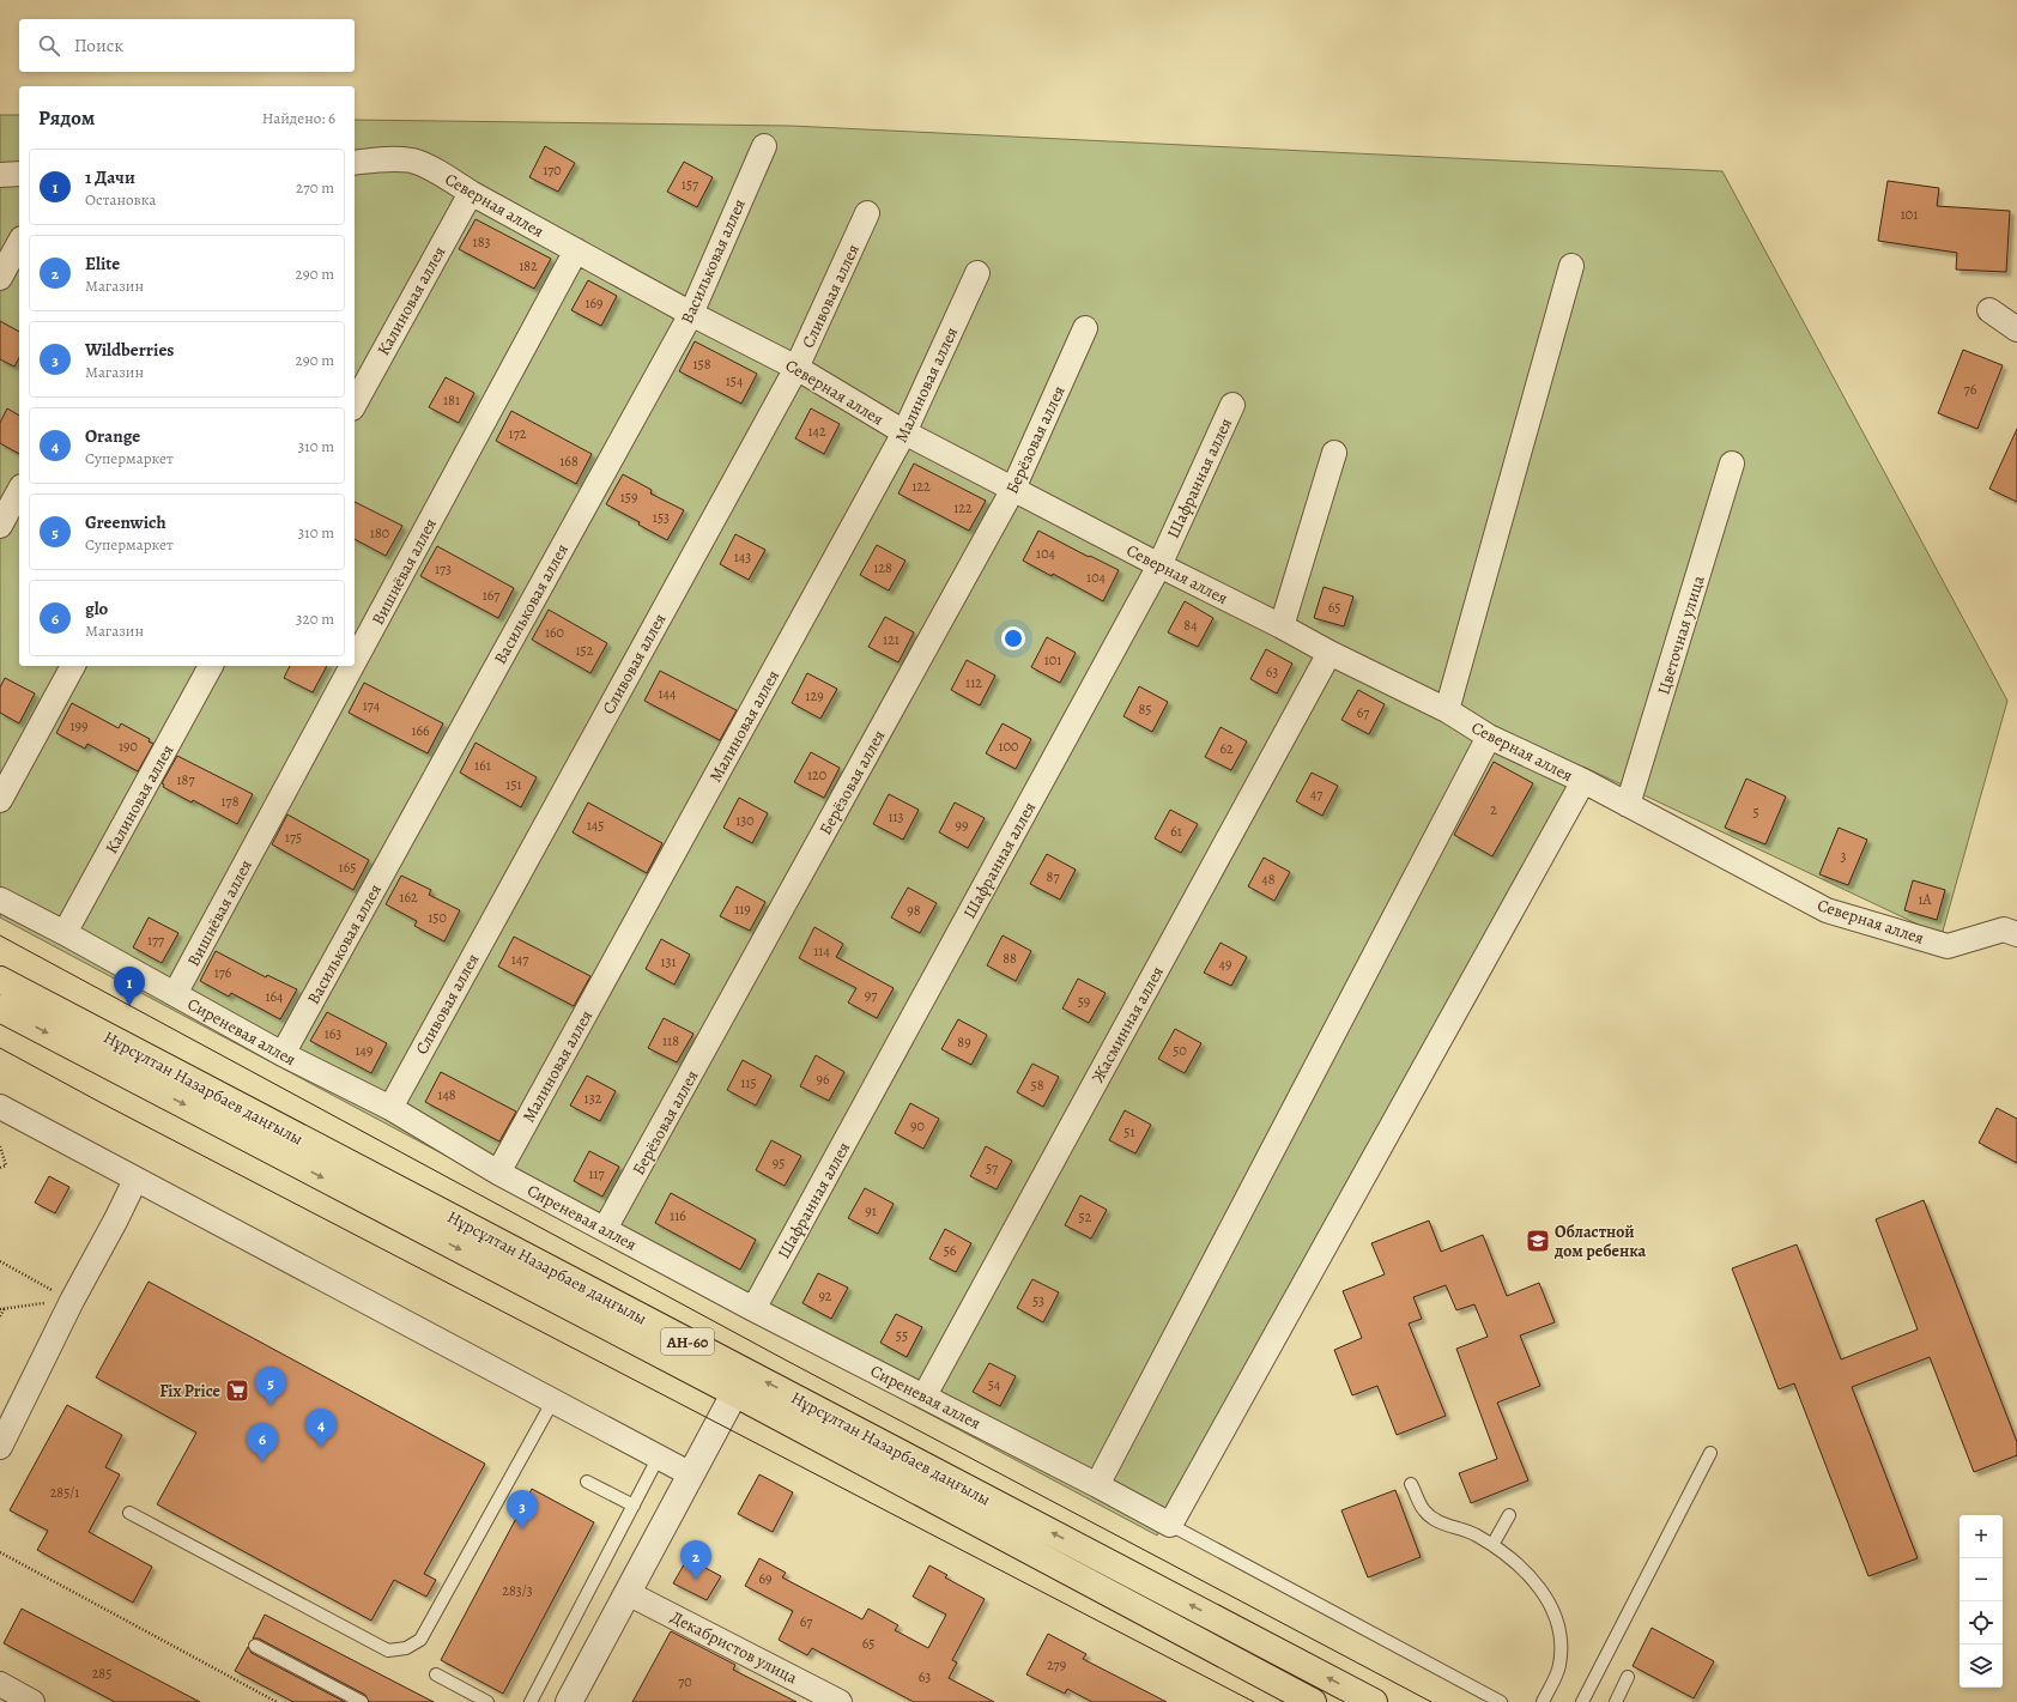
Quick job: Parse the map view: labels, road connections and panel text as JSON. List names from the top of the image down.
{
  "streets": {
    "main road": ["Нұрсұлтан Назарбаев даңғылы", "АН-60"],
    "street": [
      "Северная аллея",
      "Васильковая аллея",
      "Сливовая аллея",
      "Калиновая аллея",
      "Малиновая аллея",
      "Берёзовая аллея",
      "Шафранная аллея",
      "Вишнёвая аллея",
      "Цветочная улица",
      "Жасминная аллея",
      "Сиреневая аллея",
      "Декабристов улица"
    ]
  },
  "crossings": [
    ["Северная аллея", "Васильковая аллея"],
    ["Северная аллея", "Сливовая аллея"],
    ["Северная аллея", "Калиновая аллея"],
    ["Северная аллея", "Малиновая аллея"],
    ["Северная аллея", "Берёзовая аллея"],
    ["Северная аллея", "Шафранная аллея"],
    ["Северная аллея", "Вишнёвая аллея"],
    ["Северная аллея", "Цветочная улица"],
    ["Северная аллея", "Жасминная аллея"],
    ["Васильковая аллея", "Сиреневая аллея"],
    ["Сливовая аллея", "Сиреневая аллея"],
    ["Калиновая аллея", "Сиреневая аллея"],
    ["Малиновая аллея", "Сиреневая аллея"],
    ["Берёзовая аллея", "Сиреневая аллея"],
    ["Шафранная аллея", "Сиреневая аллея"],
    ["Вишнёвая аллея", "Сиреневая аллея"],
    ["Жасминная аллея", "Сиреневая аллея"]
  ],
  "places": {
    "school or university": ["Областной дом ребенка"],
    "supermarket": ["Fix Price"]
  },
  "house_numbers": [
    "170",
    "157",
    "101",
    "183",
    "182",
    "169",
    "158",
    "154",
    "76",
    "181",
    "142",
    "172",
    "168",
    "122",
    "159",
    "122",
    "153",
    "180",
    "104",
    "143",
    "128",
    "173",
    "104",
    "167",
    "65",
    "84",
    "160",
    "121",
    "152",
    "101",
    "63",
    "112",
    "144",
    "129",
    "174",
    "85",
    "67",
    "199",
    "166",
    "190",
    "100",
    "62",
    "161",
    "120",
    "187",
    "151",
    "47",
    "178",
    "2",
    "5",
    "113",
    "130",
    "145",
    "99",
    "61",
    "175",
    "3",
    "165",
    "87",
    "48",
    "162",
    "1А",
    "119",
    "98",
    "150",
    "177",
    "114",
    "88",
    "147",
    "131",
    "49",
    "176",
    "97",
    "164",
    "59",
    "163",
    "118",
    "89",
    "149",
    "50",
    "96",
    "115",
    "58",
    "148",
    "132",
    "90",
    "51",
    "95",
    "57",
    "117",
    "91",
    "116",
    "52",
    "56",
    "92",
    "53",
    "55",
    "54",
    "285/1",
    "69",
    "283/3",
    "67",
    "65",
    "279",
    "285",
    "63",
    "70"
  ],
  "page": {
    "search": "Поиск",
    "heading": ["Рядом", "Найдено: 6"],
    "list": [
      {
        "mark": "1",
        "name": "1 Дачи",
        "note": "Остановка",
        "value": "270 m"
      },
      {
        "mark": "2",
        "name": "Elite",
        "note": "Магазин",
        "value": "290 m"
      },
      {
        "mark": "3",
        "name": "Wildberries",
        "note": "Магазин",
        "value": "290 m"
      },
      {
        "mark": "4",
        "name": "Orange",
        "note": "Супермаркет",
        "value": "310 m"
      },
      {
        "mark": "5",
        "name": "Greenwich",
        "note": "Супермаркет",
        "value": "310 m"
      },
      {
        "mark": "6",
        "name": "glo",
        "note": "Магазин",
        "value": "320 m"
      }
    ],
    "pins": [
      "1",
      "5",
      "4",
      "6",
      "3",
      "2"
    ],
    "map_buttons": ["+", "−"]
  }
}
